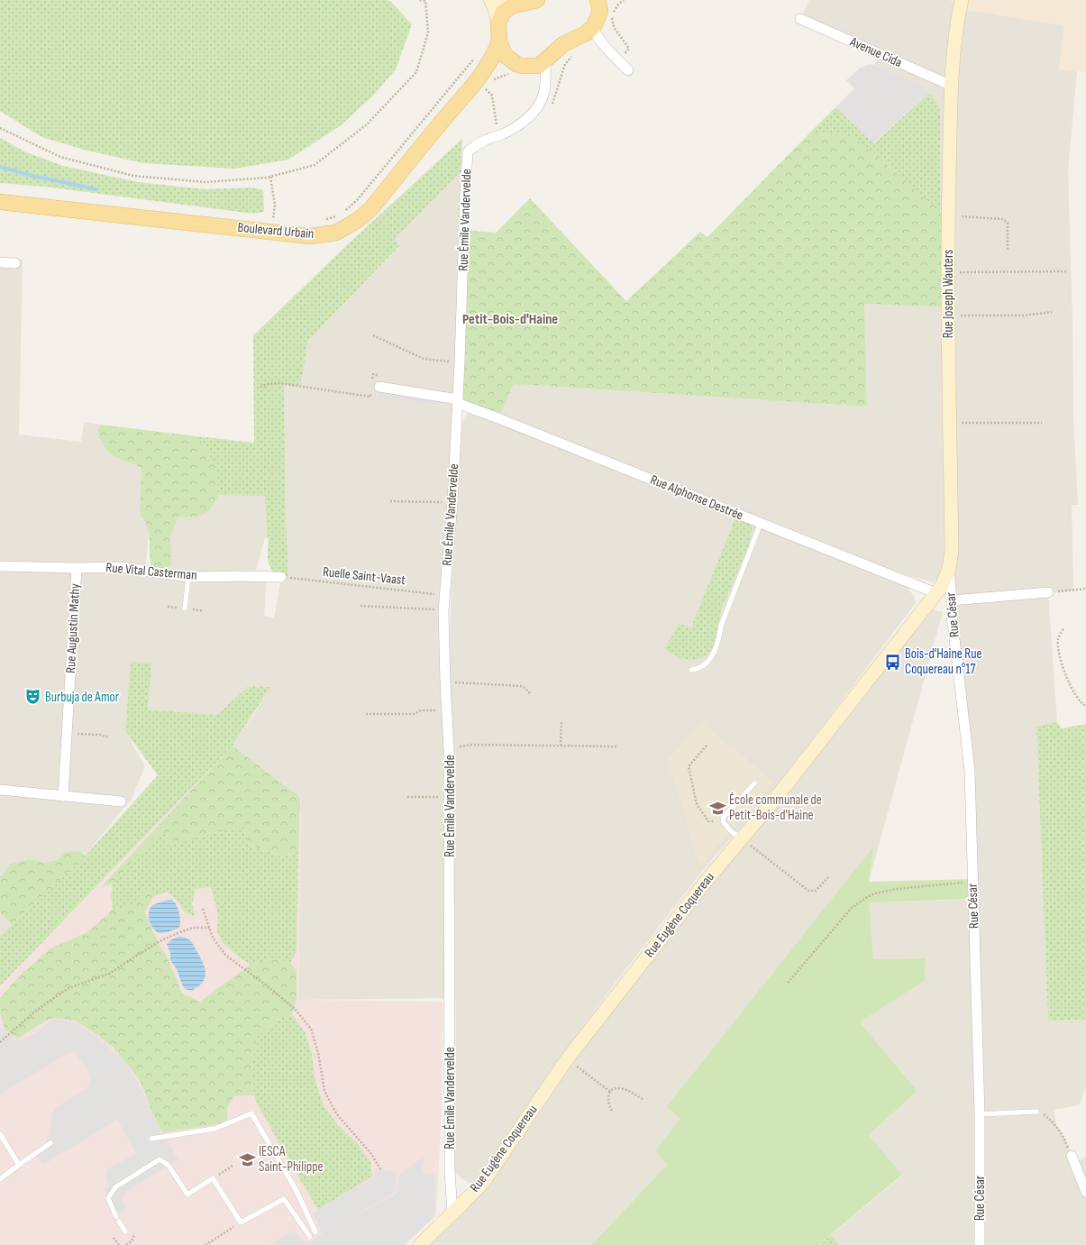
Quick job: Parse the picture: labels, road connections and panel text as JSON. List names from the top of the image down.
{
  "streets": {
    "main road": ["Boulevard Urbain"],
    "street": [
      "Avenue Cida",
      "Rue Émile Vandervelde",
      "Rue Joseph Wauters",
      "Rue Alphonse Destrée",
      "Rue Vital Casterman",
      "Rue César",
      "Rue Augustin Mathy",
      "Rue Eugène Coquereau"
    ],
    "path": ["Ruelle Saint-Vaast"]
  },
  "crossings": [
    ["Avenue Cida", "Rue Joseph Wauters"],
    ["Rue Émile Vandervelde", "Rue Alphonse Destrée"],
    ["Rue Émile Vandervelde", "Ruelle Saint-Vaast"],
    ["Rue Émile Vandervelde", "Rue Eugène Coquereau"],
    ["Rue Joseph Wauters", "Rue Alphonse Destrée"],
    ["Rue Joseph Wauters", "Rue César"],
    ["Rue Joseph Wauters", "Rue Eugène Coquereau"],
    ["Rue Alphonse Destrée", "Rue Eugène Coquereau"],
    ["Rue Vital Casterman", "Ruelle Saint-Vaast"],
    ["Rue Vital Casterman", "Rue Augustin Mathy"]
  ],
  "districts": ["Petit-Bois-d'Haine"],
  "places": {
    "bus stop": ["Bois-d'Haine Rue Coquereau n°17"],
    "theatre": ["Burbuja de Amor"],
    "school or university": ["École communale de Petit-Bois-d'Haine", "IESCA Saint-Philippe"]
  }
}
